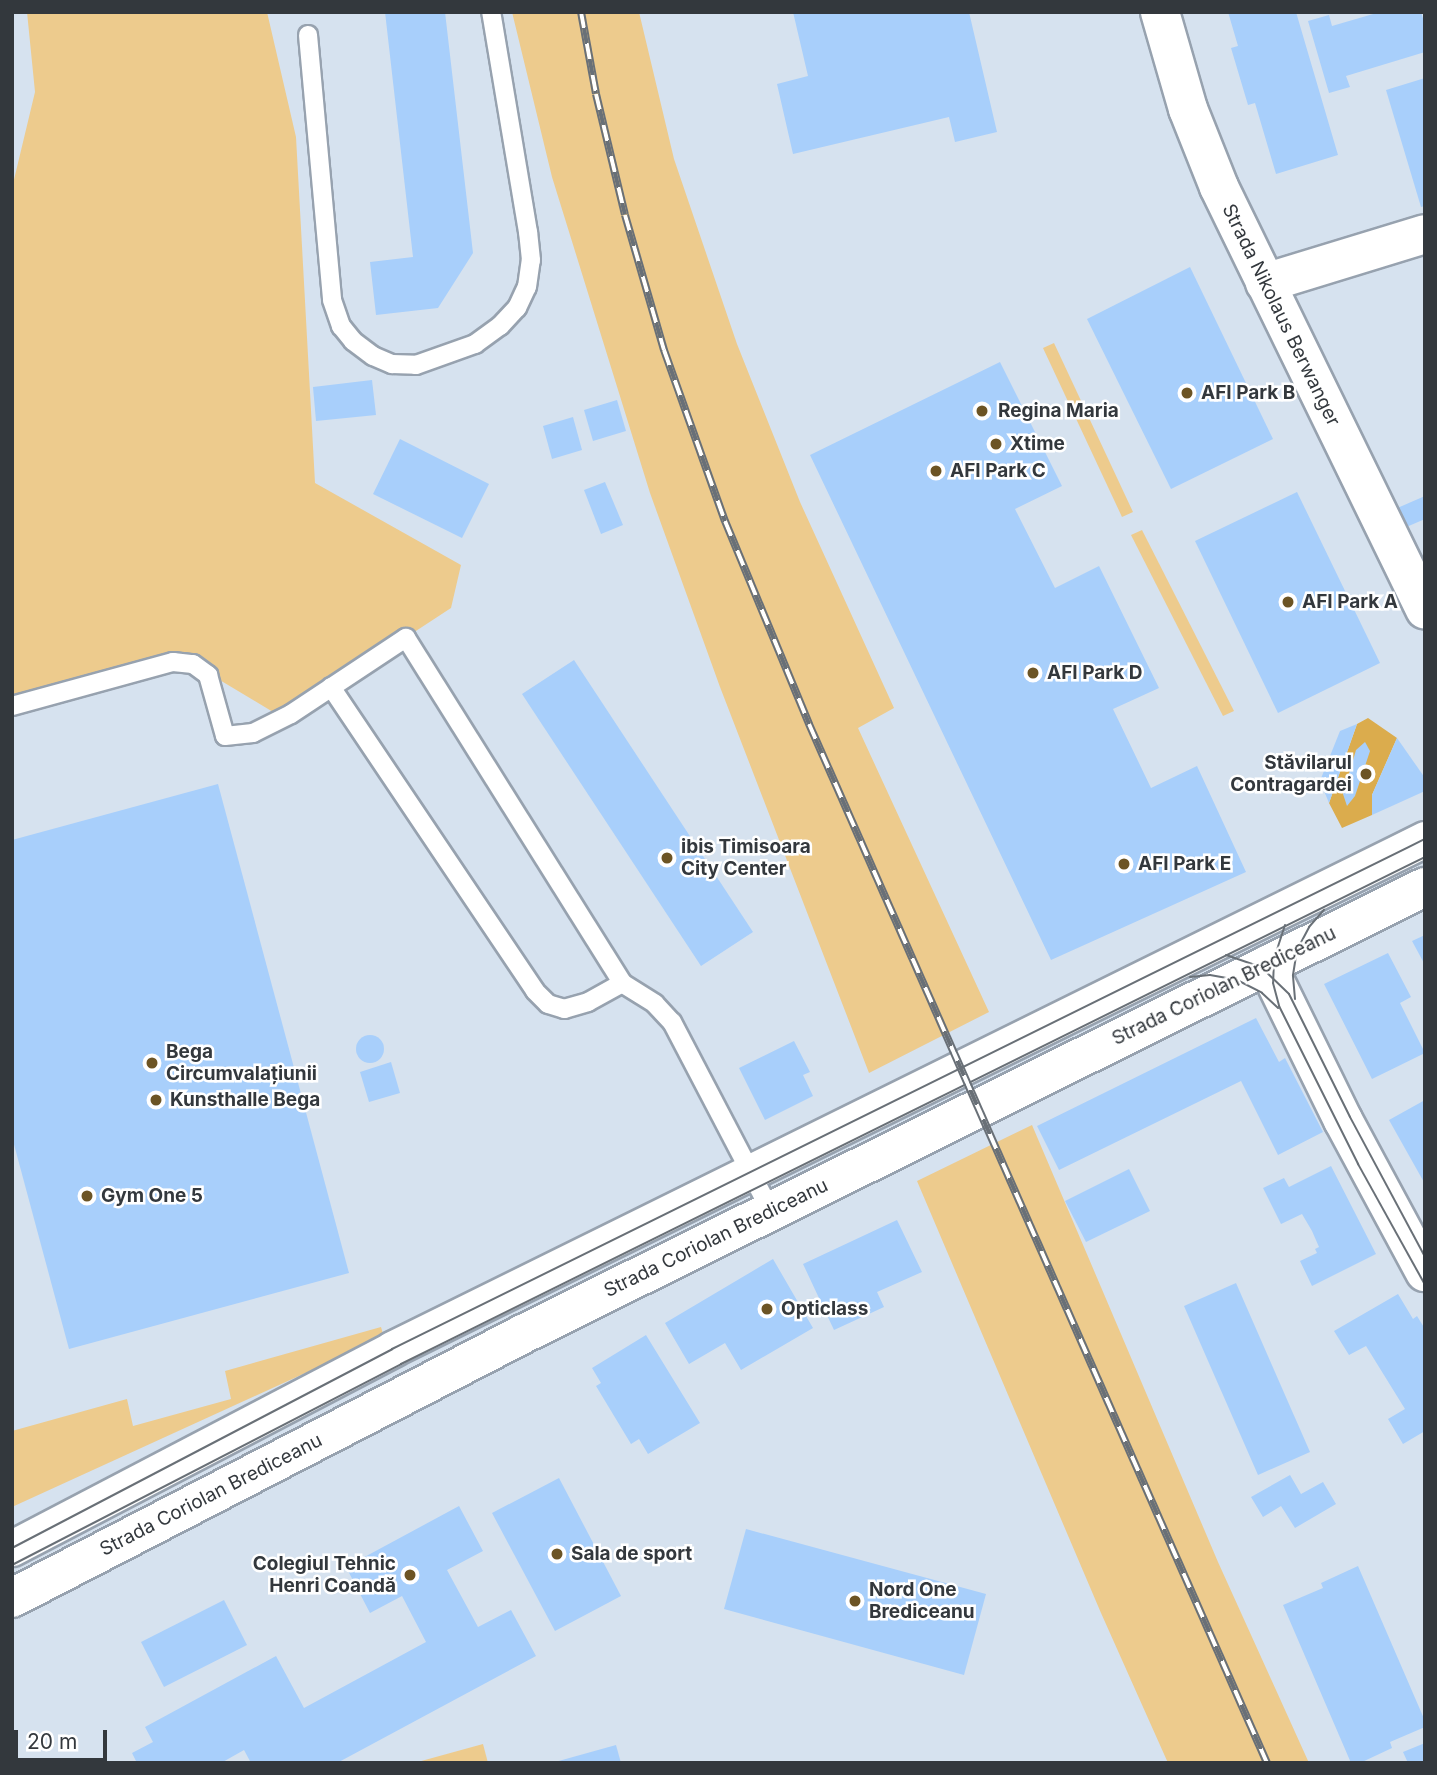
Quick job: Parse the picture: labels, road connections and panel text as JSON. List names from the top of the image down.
{
  "streets": {
    "street": ["Strada Nikolaus Berwanger", "Strada Coriolan Brediceanu"]
  },
  "places": [
    "AFI Park B",
    "Regina Maria",
    "Xtime",
    "AFI Park C",
    "AFI Park A",
    "AFI Park D",
    "Stăvilarul Contragardei",
    "ibis Timisoara City Center",
    "AFI Park E",
    "Bega Circumvalațiunii",
    "Kunsthalle Bega",
    "Gym One 5",
    "Opticlass",
    "Sala de sport",
    "Colegiul Tehnic Henri Coandă",
    "Nord One Brediceanu"
  ],
  "scale_bar": "20 m"
}
